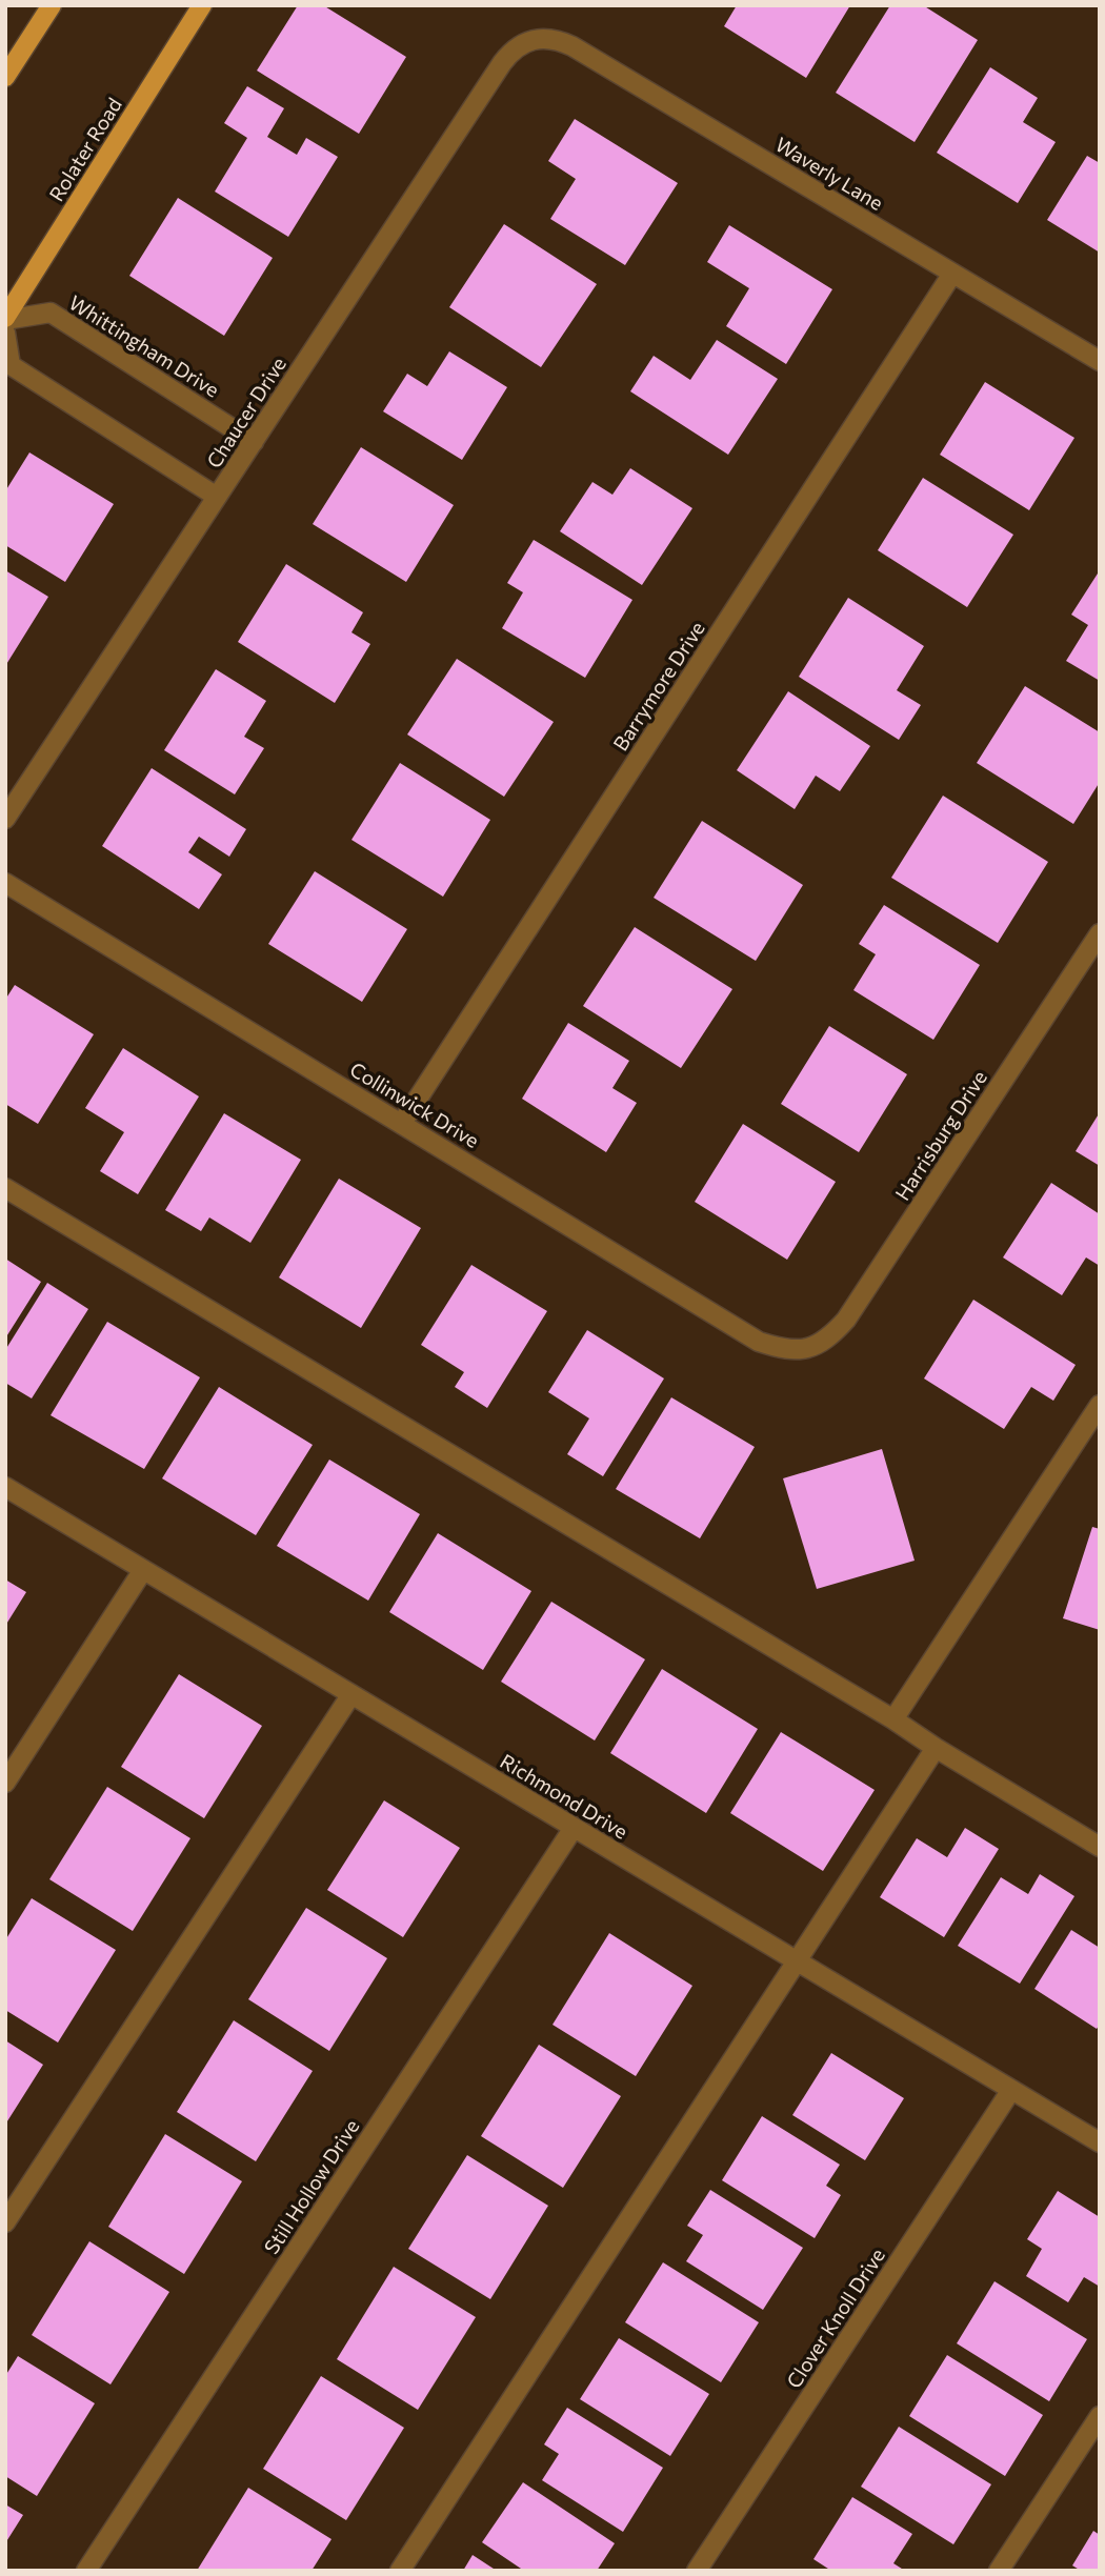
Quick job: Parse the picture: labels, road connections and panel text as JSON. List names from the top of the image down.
{
  "streets": {
    "main road": ["Rolater Road"],
    "street": [
      "Waverly Lane",
      "Whittingham Drive",
      "Chaucer Drive",
      "Barrymore Drive",
      "Collinwick Drive",
      "Harrisburg Drive",
      "Richmond Drive",
      "Still Hollow Drive",
      "Clover Knoll Drive"
    ]
  },
  "crossings": [
    ["Rolater Road", "Whittingham Drive"],
    ["Waverly Lane", "Chaucer Drive"],
    ["Waverly Lane", "Barrymore Drive"],
    ["Whittingham Drive", "Chaucer Drive"],
    ["Barrymore Drive", "Collinwick Drive"],
    ["Collinwick Drive", "Harrisburg Drive"],
    ["Richmond Drive", "Still Hollow Drive"],
    ["Richmond Drive", "Clover Knoll Drive"]
  ]
}
